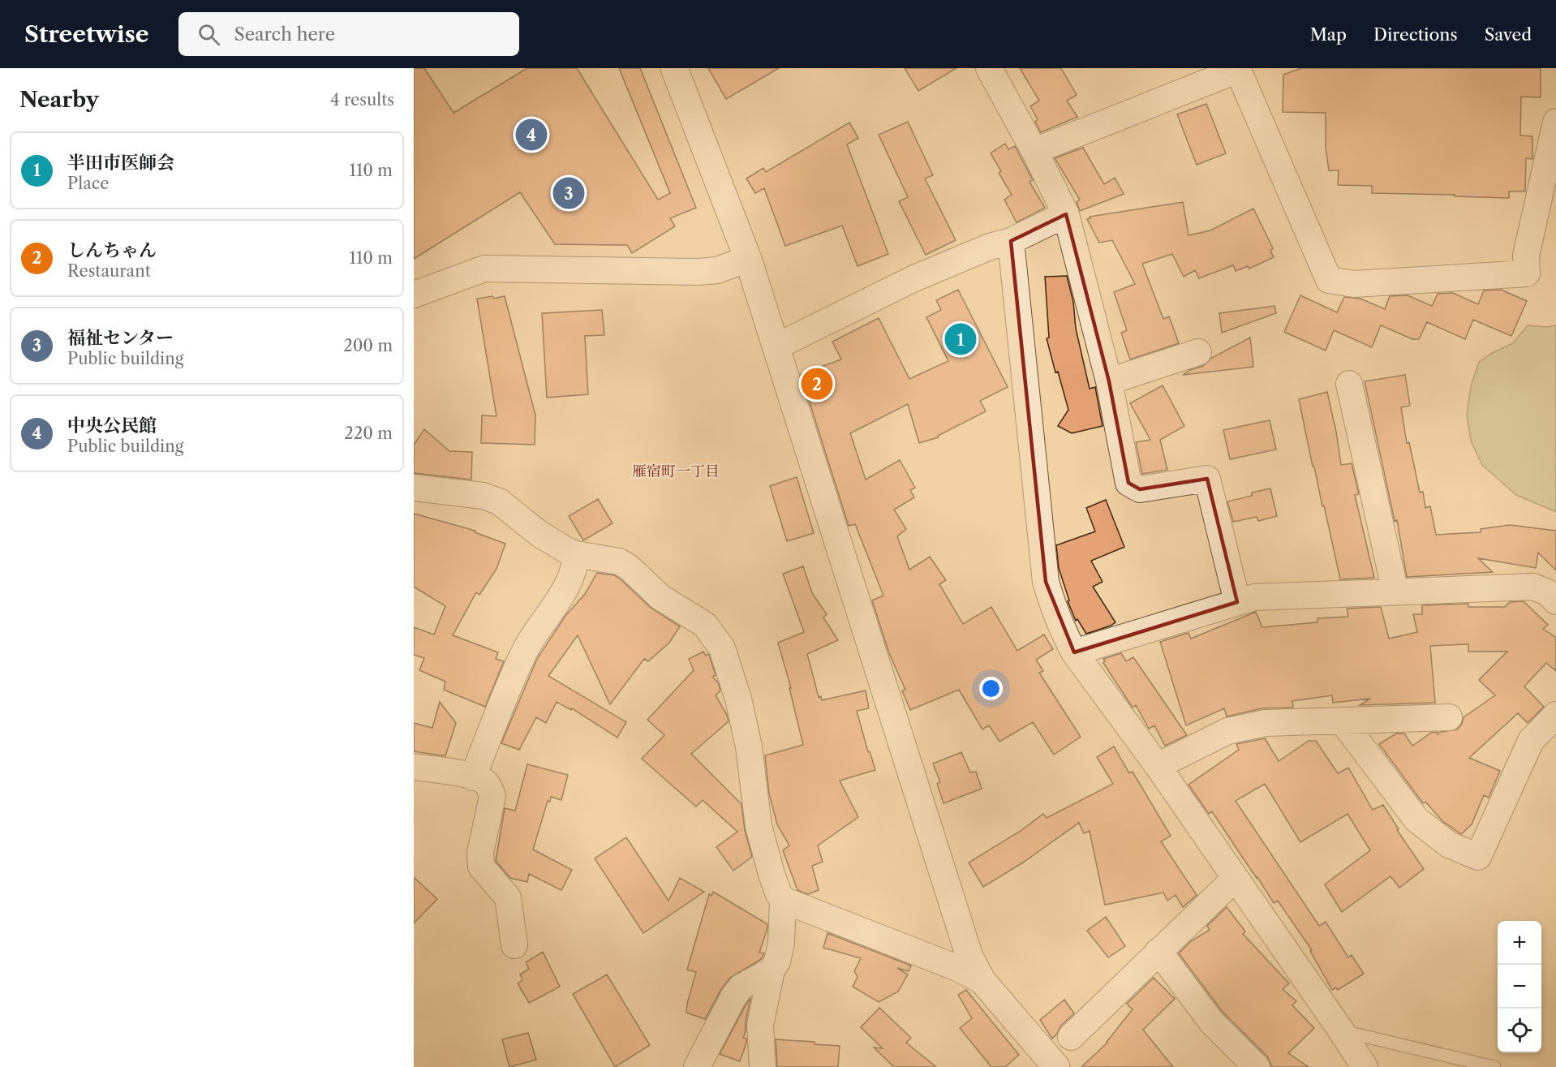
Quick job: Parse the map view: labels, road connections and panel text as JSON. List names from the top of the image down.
{
  "districts": ["雁宿町一丁目"],
  "page": {
    "header": "Streetwise",
    "search": "Search here",
    "nav": ["Map", "Directions", "Saved"],
    "heading": ["Nearby", "4 results"],
    "pins": [
      "4",
      "3",
      "1",
      "2"
    ],
    "list": [
      {
        "mark": "1",
        "name": "半田市医師会",
        "note": "Place",
        "value": "110 m"
      },
      {
        "mark": "2",
        "name": "しんちゃん",
        "note": "Restaurant",
        "value": "110 m"
      },
      {
        "mark": "3",
        "name": "福祉センター",
        "note": "Public building",
        "value": "200 m"
      },
      {
        "mark": "4",
        "name": "中央公民館",
        "note": "Public building",
        "value": "220 m"
      }
    ],
    "map_buttons": ["+", "−"]
  }
}
